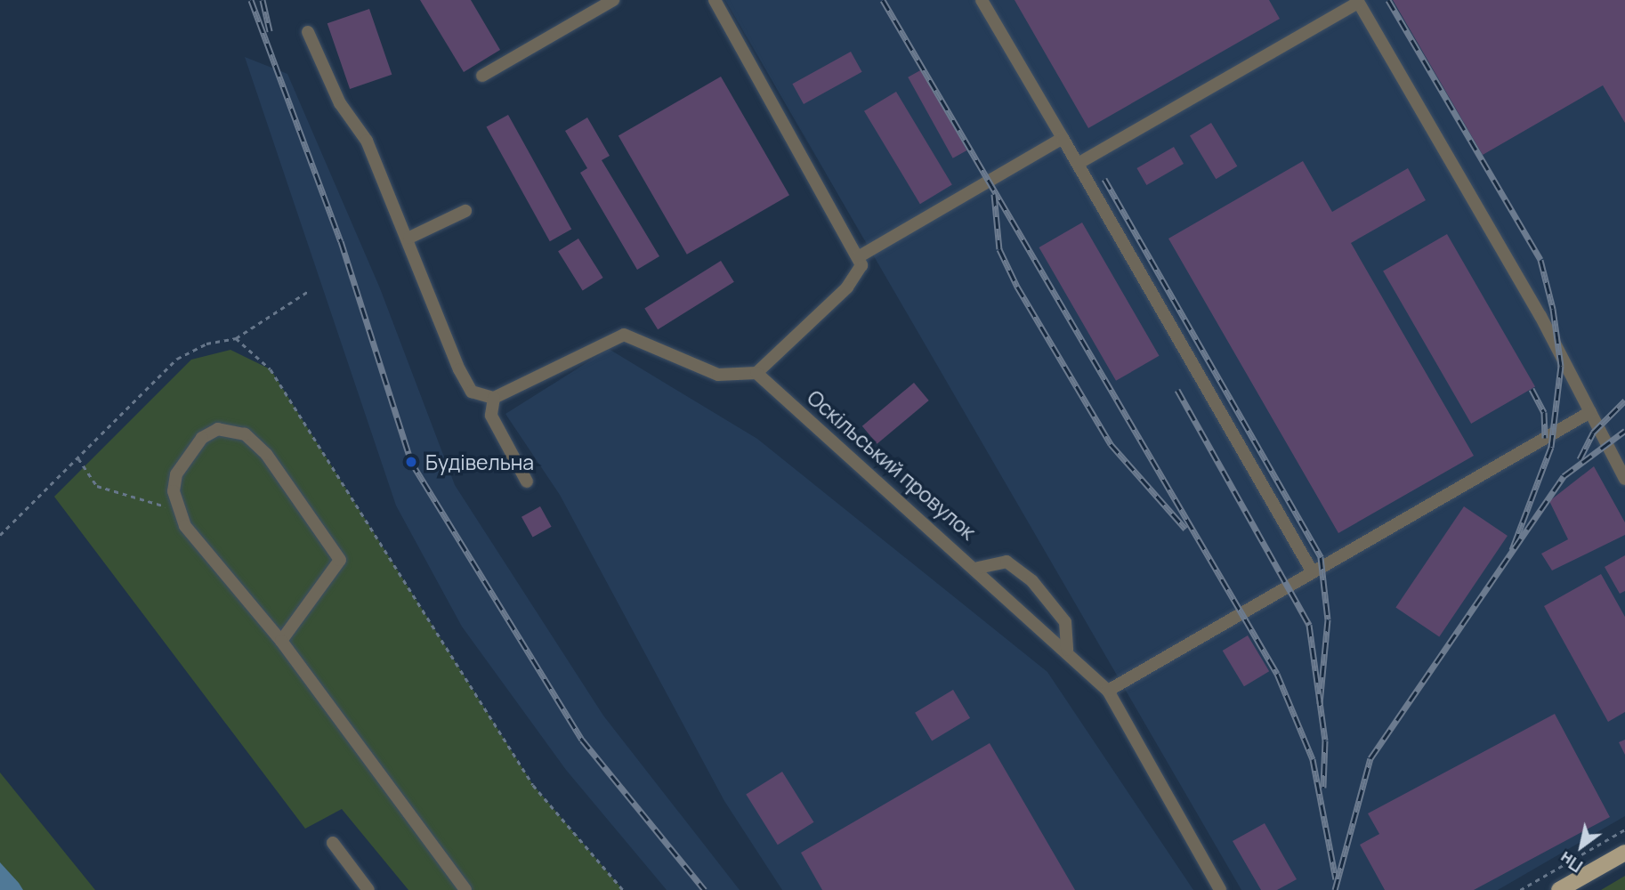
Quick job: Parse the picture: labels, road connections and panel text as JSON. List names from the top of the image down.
{
  "streets": {
    "street": ["Оскільський провулок"]
  },
  "places": ["Будівельна"],
  "north": "bottom left"
}
